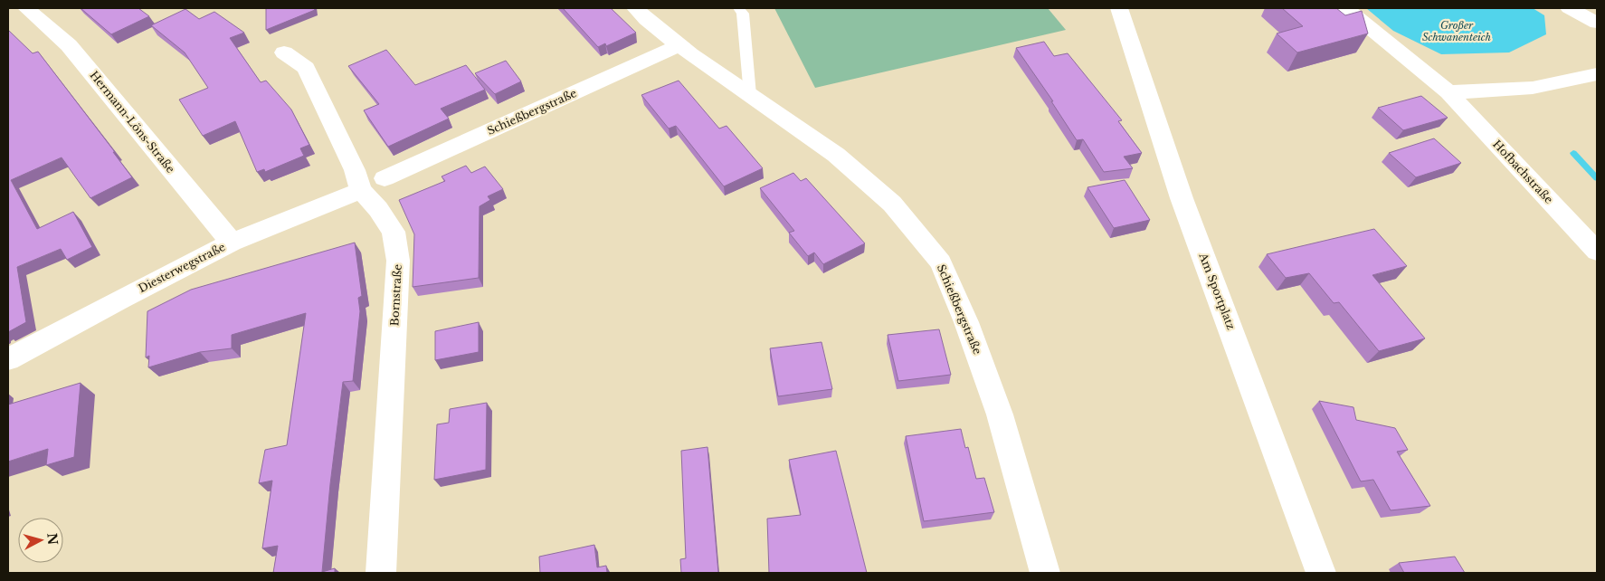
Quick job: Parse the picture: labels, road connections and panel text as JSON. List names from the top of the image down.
{
  "streets": {
    "street": [
      "Schießbergstraße",
      "Hermann-Löns-Straße",
      "Hofbachstraße",
      "Diesterwegstraße",
      "Am Sportplatz",
      "Bornstraße"
    ]
  },
  "crossings": [
    ["Hermann-Löns-Straße", "Diesterwegstraße"],
    ["Diesterwegstraße", "Bornstraße"]
  ],
  "water": ["Großer Schwanenteich"],
  "north": "right"
}
